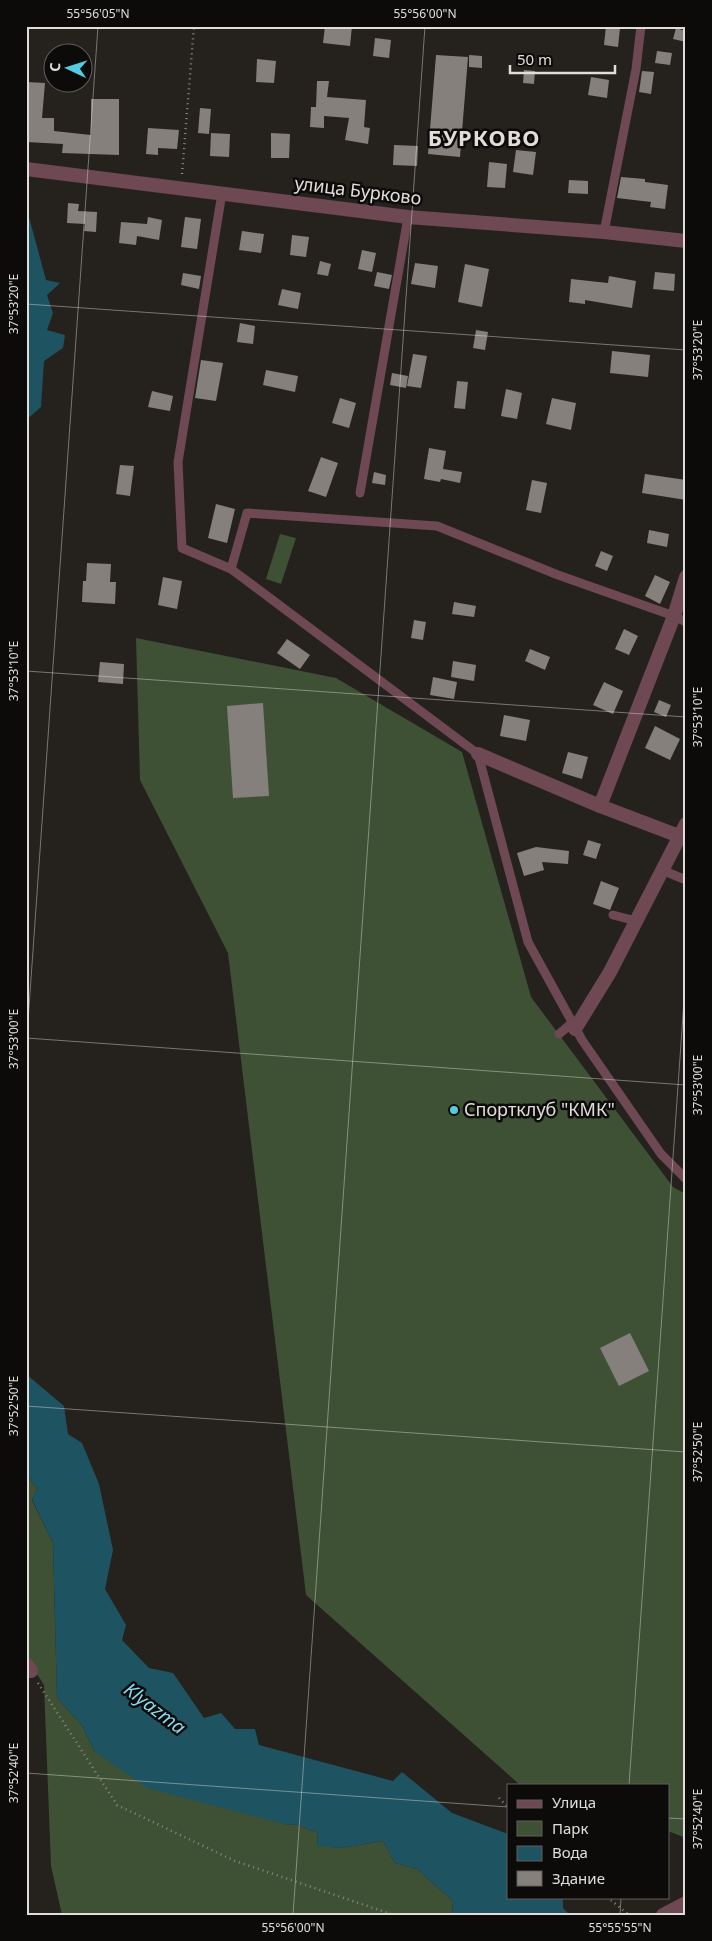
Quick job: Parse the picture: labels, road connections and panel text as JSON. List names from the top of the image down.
{
  "streets": {
    "street": ["улица Бурково"]
  },
  "districts": ["БУРКОВО"],
  "water": ["Klyazma"],
  "places": ["Спортклуб \"КМК\""],
  "legend": [
    "Улица",
    "Парк",
    "Вода",
    "Здание"
  ],
  "scale_bar": "50 m",
  "north": "left",
  "coordinates": [
    "55°56'05\"N",
    "55°56'00\"N",
    "37°53'20\"E",
    "37°53'10\"E",
    "37°53'00\"E",
    "37°52'50\"E",
    "37°52'40\"E",
    "55°55'55\"N"
  ]
}
